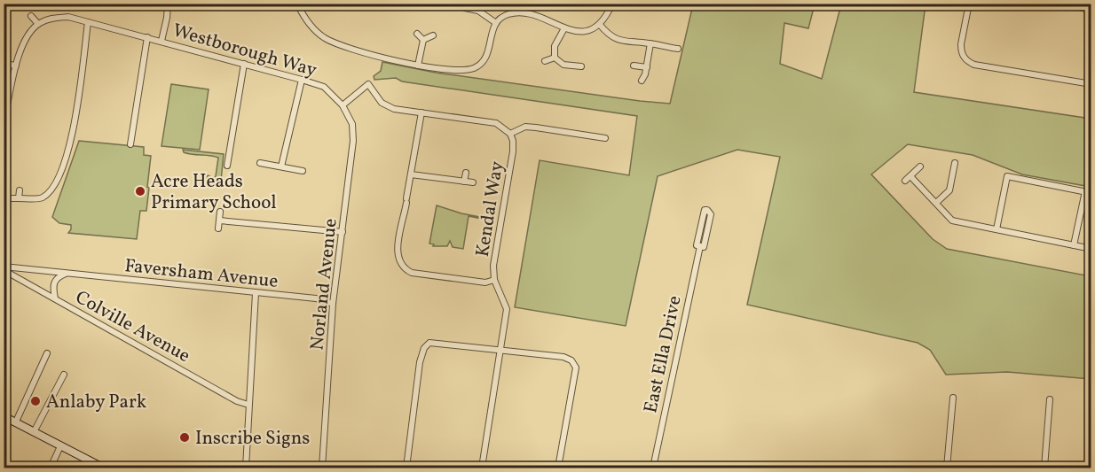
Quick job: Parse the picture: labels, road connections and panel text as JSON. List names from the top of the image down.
{
  "streets": {
    "street": [
      "Westborough Way",
      "Kendal Way",
      "Faversham Avenue",
      "Norland Avenue",
      "Colville Avenue",
      "East Ella Drive"
    ]
  },
  "crossings": [
    ["Westborough Way", "Norland Avenue"],
    ["Faversham Avenue", "Norland Avenue"],
    ["Faversham Avenue", "Colville Avenue"]
  ],
  "places": ["Acre Heads Primary School", "Anlaby Park", "Inscribe Signs"]
}
